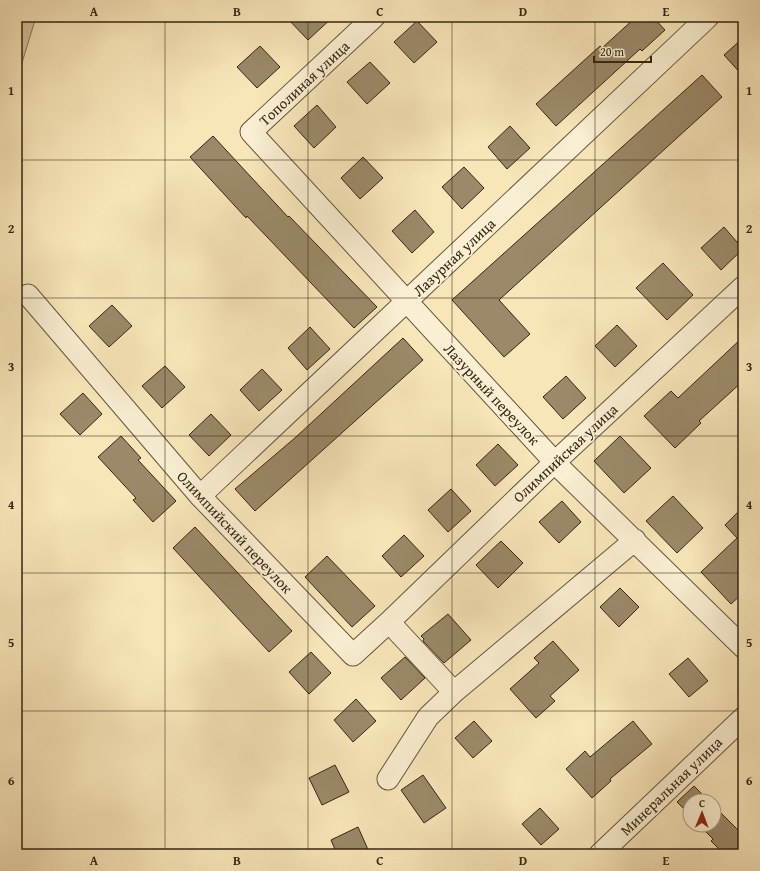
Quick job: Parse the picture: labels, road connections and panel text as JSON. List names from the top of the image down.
{
  "streets": {
    "street": [
      "Тополиная улица",
      "Лазурная улица",
      "Лазурный переулок",
      "Олимпийская улица",
      "Олимпийский переулок",
      "Минеральная улица"
    ]
  },
  "crossings": [
    ["Тополиная улица", "Лазурный переулок"],
    ["Лазурная улица", "Лазурный переулок"],
    ["Лазурная улица", "Олимпийский переулок"],
    ["Лазурный переулок", "Олимпийская улица"],
    ["Олимпийская улица", "Олимпийский переулок"]
  ],
  "scale_bar": "20 m",
  "north": "top",
  "grid": {
    "columns": [
      "A",
      "B",
      "C",
      "D",
      "E"
    ],
    "rows": [
      "1",
      "2",
      "3",
      "4",
      "5",
      "6"
    ]
  }
}
